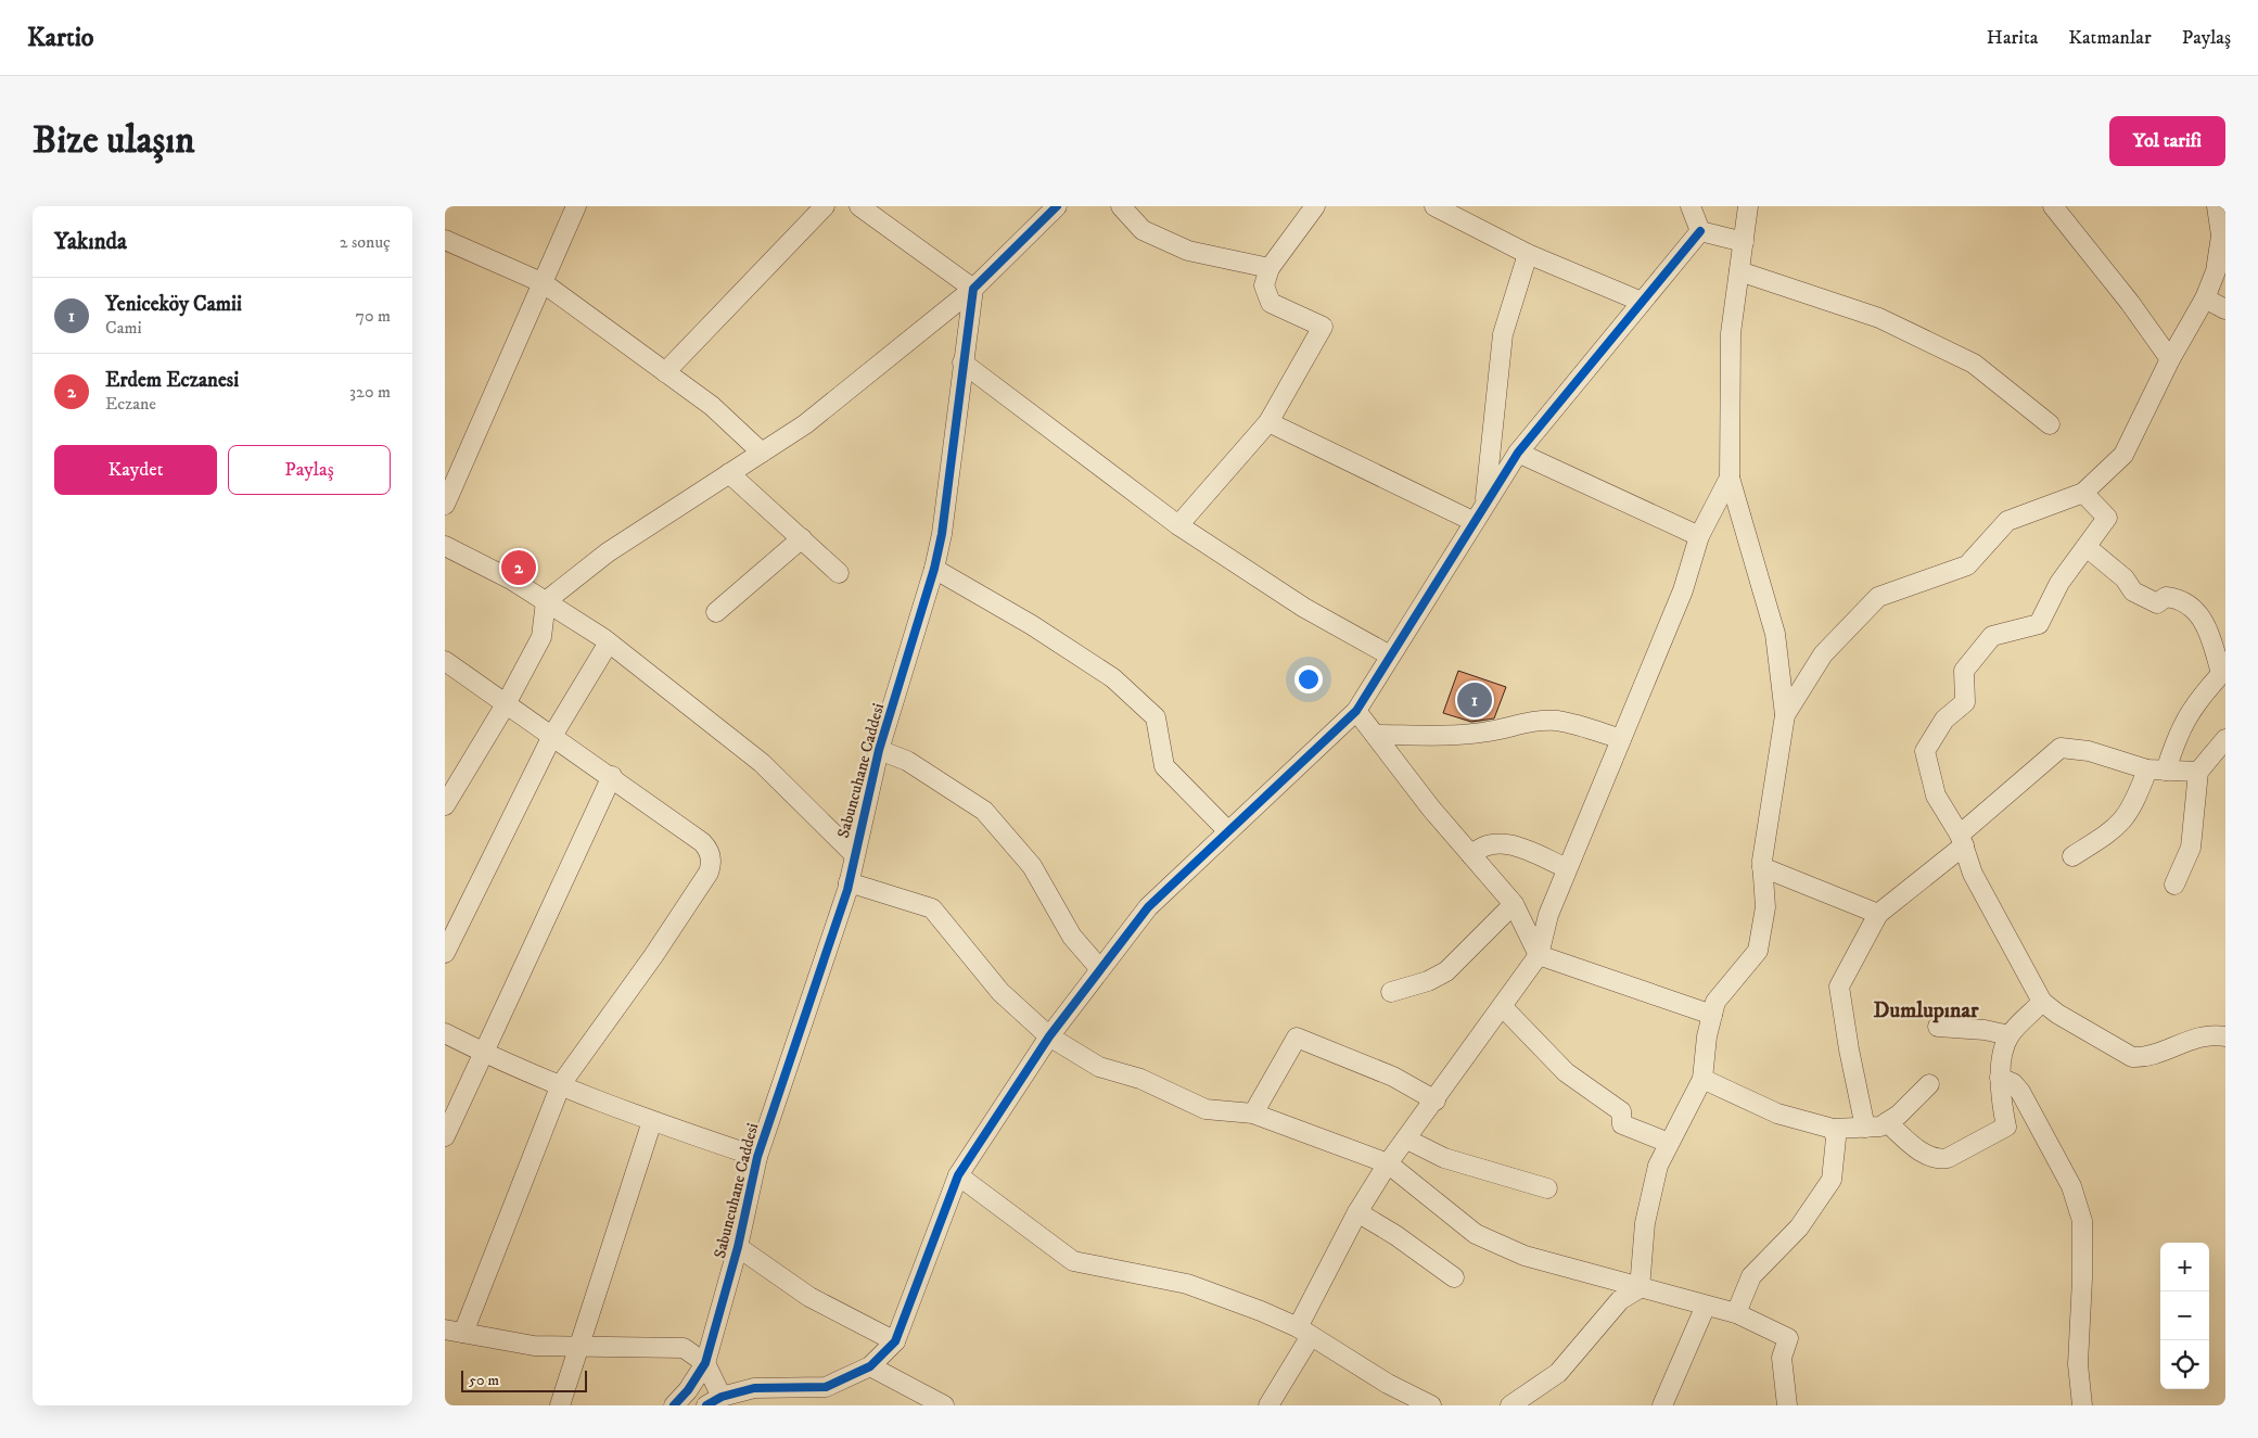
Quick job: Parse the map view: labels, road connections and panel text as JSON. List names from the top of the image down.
{
  "streets": {
    "street": ["Sabuncuhane Caddesi"]
  },
  "districts": ["Dumlupınar"],
  "scale_bar": "50 m",
  "page": {
    "header": "Kartio",
    "nav": ["Harita", "Katmanlar", "Paylaş"],
    "buttons": [
      "Yol tarifi",
      ["Kaydet", "Paylaş"]
    ],
    "title": "Bize ulaşın",
    "heading": ["Yakında", "2 sonuç"],
    "list": [
      {
        "mark": "1",
        "name": "Yeniceköy Camii",
        "note": "Cami",
        "value": "70 m"
      },
      {
        "mark": "2",
        "name": "Erdem Eczanesi",
        "note": "Eczane",
        "value": "320 m"
      }
    ],
    "pins": ["2", "1"],
    "map_buttons": ["+", "−"],
    "scale": "50 m"
  }
}
